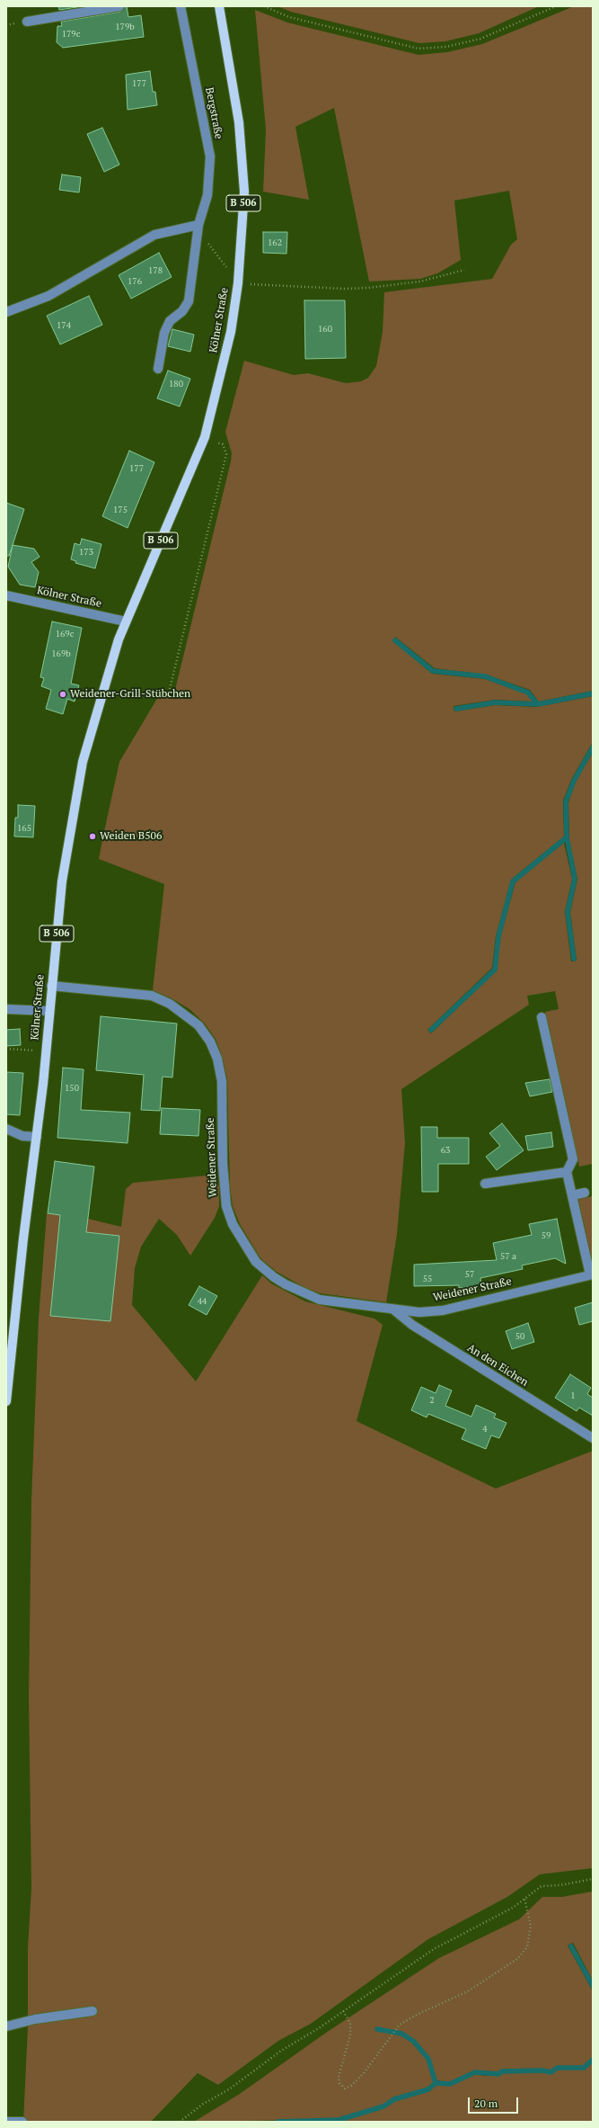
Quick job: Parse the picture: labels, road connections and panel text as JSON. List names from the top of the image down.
{
  "streets": {
    "main road": ["B 506", "Kölner Straße"],
    "street": ["Bergstraße", "Weidener Straße", "An den Eichen"]
  },
  "crossings": [
    ["Kölner Straße", "Weidener Straße"],
    ["Weidener Straße", "An den Eichen"]
  ],
  "places": ["Weidener-Grill-Stübchen", "Weiden B506"],
  "house_numbers": [
    "179b",
    "179c",
    "177",
    "162",
    "178",
    "176",
    "174",
    "160",
    "180",
    "177",
    "175",
    "173",
    "169c",
    "169b",
    "165",
    "150",
    "63",
    "59",
    "57 a",
    "57",
    "55",
    "44",
    "50",
    "1",
    "2",
    "4"
  ],
  "scale_bar": "20 m"
}
